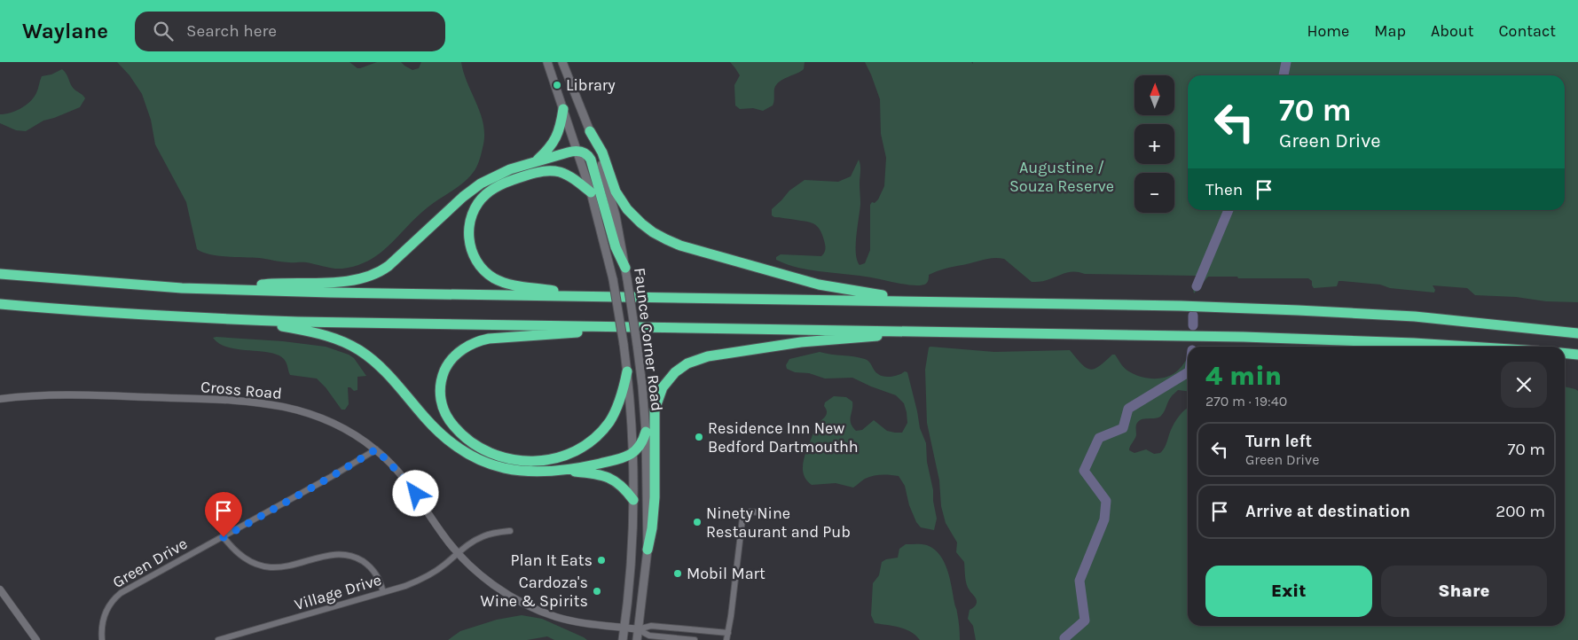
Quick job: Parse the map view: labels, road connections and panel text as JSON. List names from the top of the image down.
{
  "streets": {
    "main road": ["Faunce Corner Road"],
    "street": ["Cross Road", "Green Drive", "Village Drive"]
  },
  "crossings": [
    ["Faunce Corner Road", "Cross Road"],
    ["Cross Road", "Green Drive"],
    ["Cross Road", "Village Drive"]
  ],
  "parks": ["Augustine / Souza Reserve"],
  "places": [
    "Library",
    "Residence Inn New Bedford Dartmouthh",
    "Ninety Nine Restaurant and Pub",
    "Plan It Eats",
    "Mobil Mart",
    "Cardoza's Wine & Spirits"
  ],
  "north": "top",
  "page": {
    "header": "Waylane",
    "search": "Search here",
    "nav": [
      "Home",
      "Map",
      "About",
      "Contact"
    ],
    "map_buttons": ["+", "−"],
    "turn": ["70 m", "Green Drive"],
    "then": "Then",
    "heading": ["4 min", "270 m · 19:40"],
    "list": [
      {
        "name": "Turn left",
        "note": "Green Drive",
        "value": "70 m"
      },
      {
        "name": "Arrive at destination",
        "value": "200 m"
      }
    ],
    "buttons": ["Exit", "Share"]
  }
}
